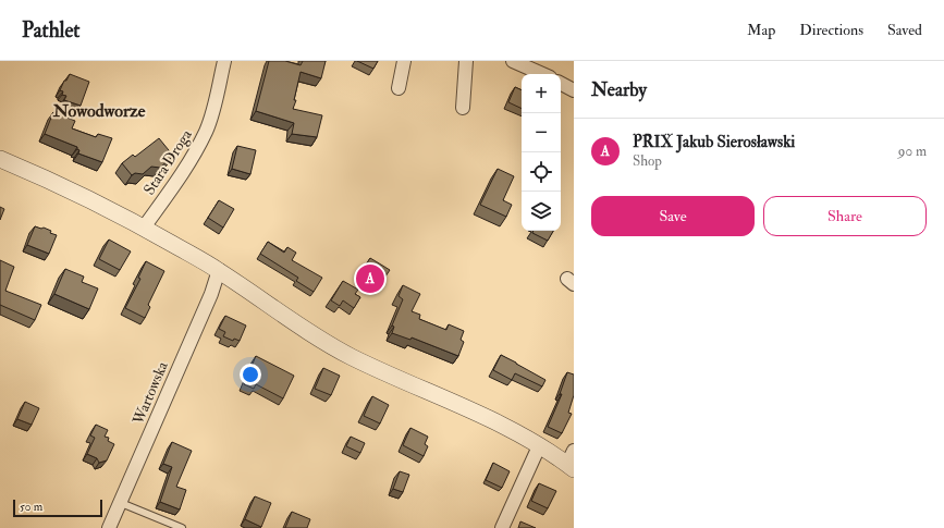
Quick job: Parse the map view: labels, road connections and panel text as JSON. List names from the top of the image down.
{
  "streets": {
    "street": ["Stara Droga", "Wartowska"]
  },
  "districts": ["Nowodworze"],
  "scale_bar": "50 m",
  "page": {
    "header": "Pathlet",
    "nav": ["Map", "Directions", "Saved"],
    "heading": "Nearby",
    "map_buttons": ["+", "−"],
    "list": [
      {
        "mark": "A",
        "name": "PRIX Jakub Sierosławski",
        "note": "Shop",
        "value": "90 m"
      }
    ],
    "buttons": ["Save", "Share"],
    "pins": "A",
    "scale": "50 m"
  }
}
